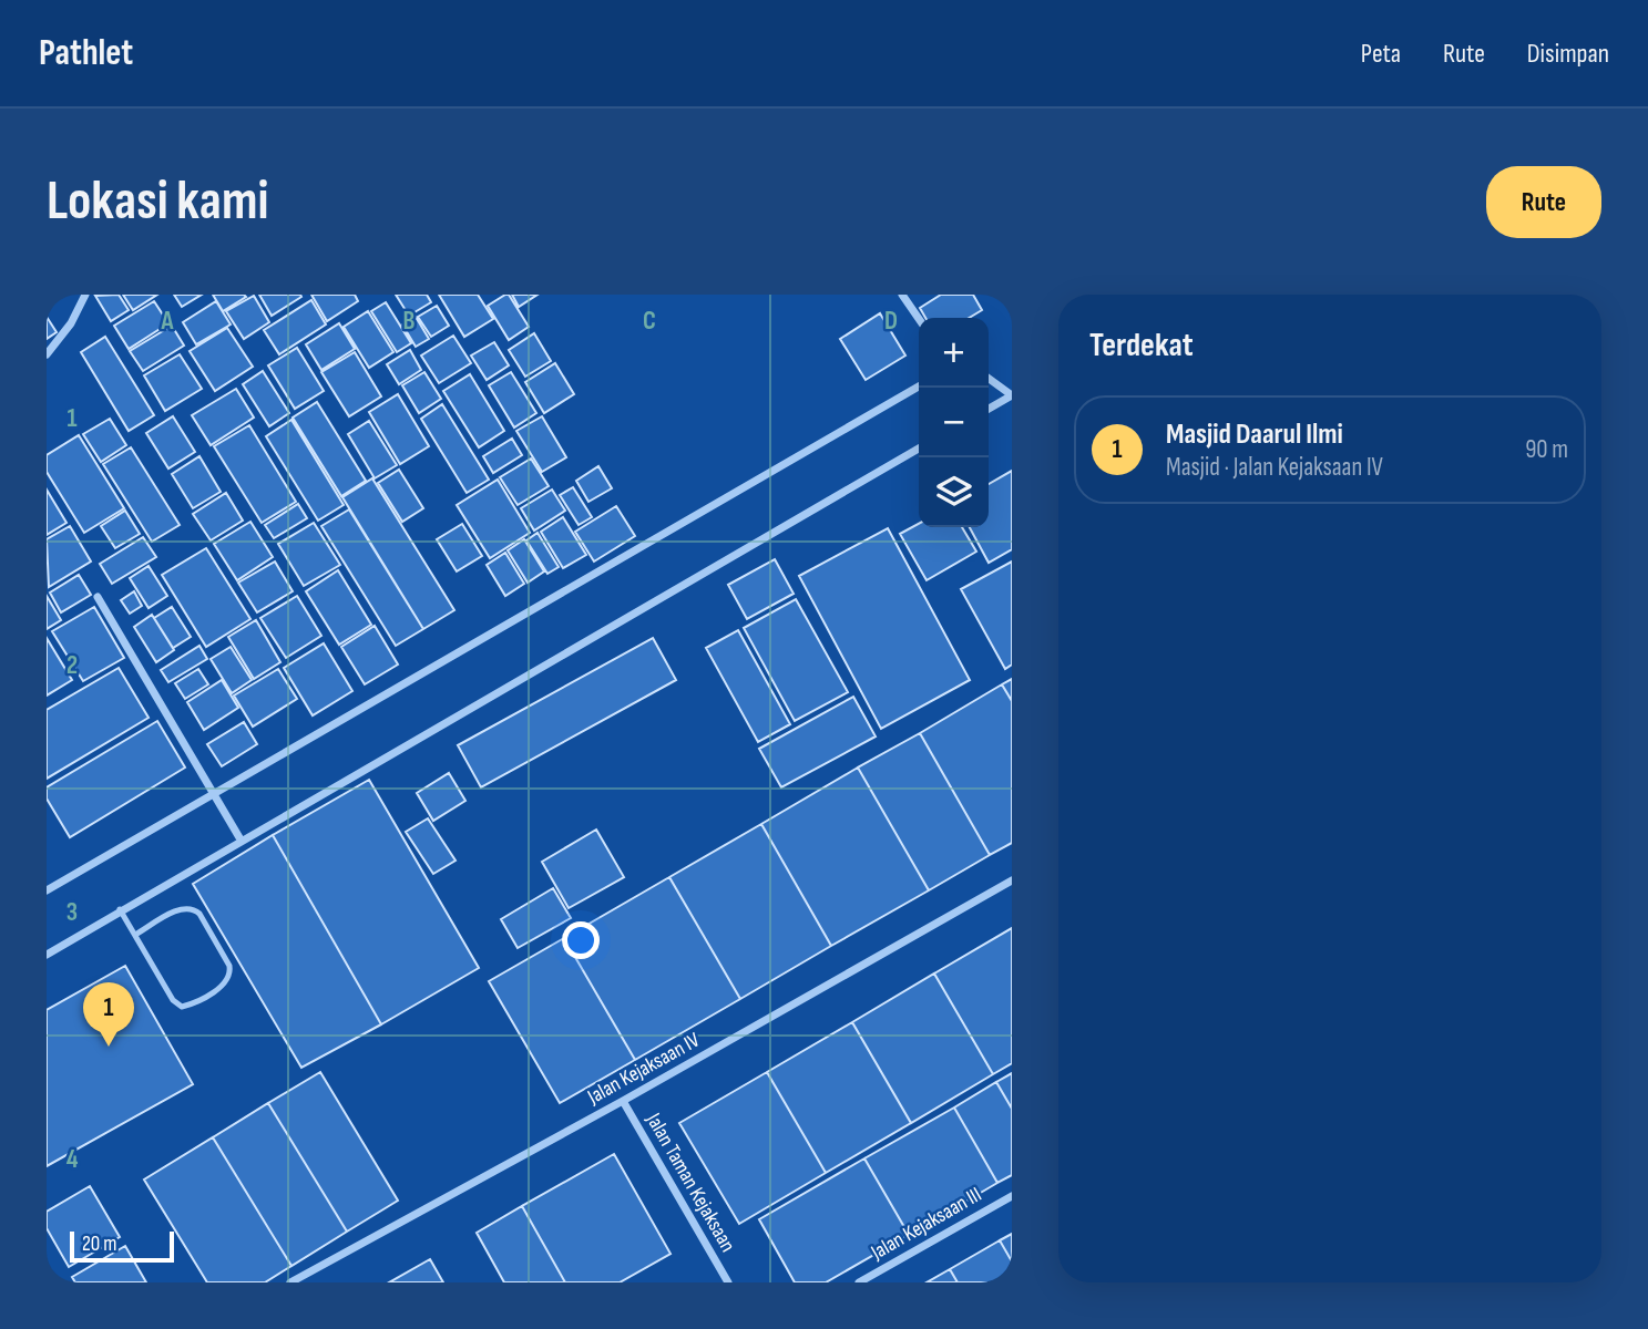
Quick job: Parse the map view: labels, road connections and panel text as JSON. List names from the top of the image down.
{
  "streets": {
    "street": ["Jalan Kejaksaan IV", "Jalan Taman Kejaksaan", "Jalan Kejaksaan III"]
  },
  "crossings": [
    ["Jalan Kejaksaan IV", "Jalan Taman Kejaksaan"]
  ],
  "scale_bar": "20 m",
  "page": {
    "header": "Pathlet",
    "nav": ["Peta", "Rute", "Disimpan"],
    "buttons": "Rute",
    "title": "Lokasi kami",
    "heading": "Terdekat",
    "map_buttons": ["+", "−"],
    "list": [
      {
        "mark": "1",
        "name": "Masjid Daarul Ilmi",
        "note": "Masjid · Jalan Kejaksaan IV",
        "value": "90 m"
      }
    ],
    "pins": "1",
    "scale": "20 m"
  },
  "grid": {
    "columns": [
      "A",
      "B",
      "C",
      "D"
    ],
    "rows": [
      "1",
      "2",
      "3",
      "4"
    ]
  }
}
